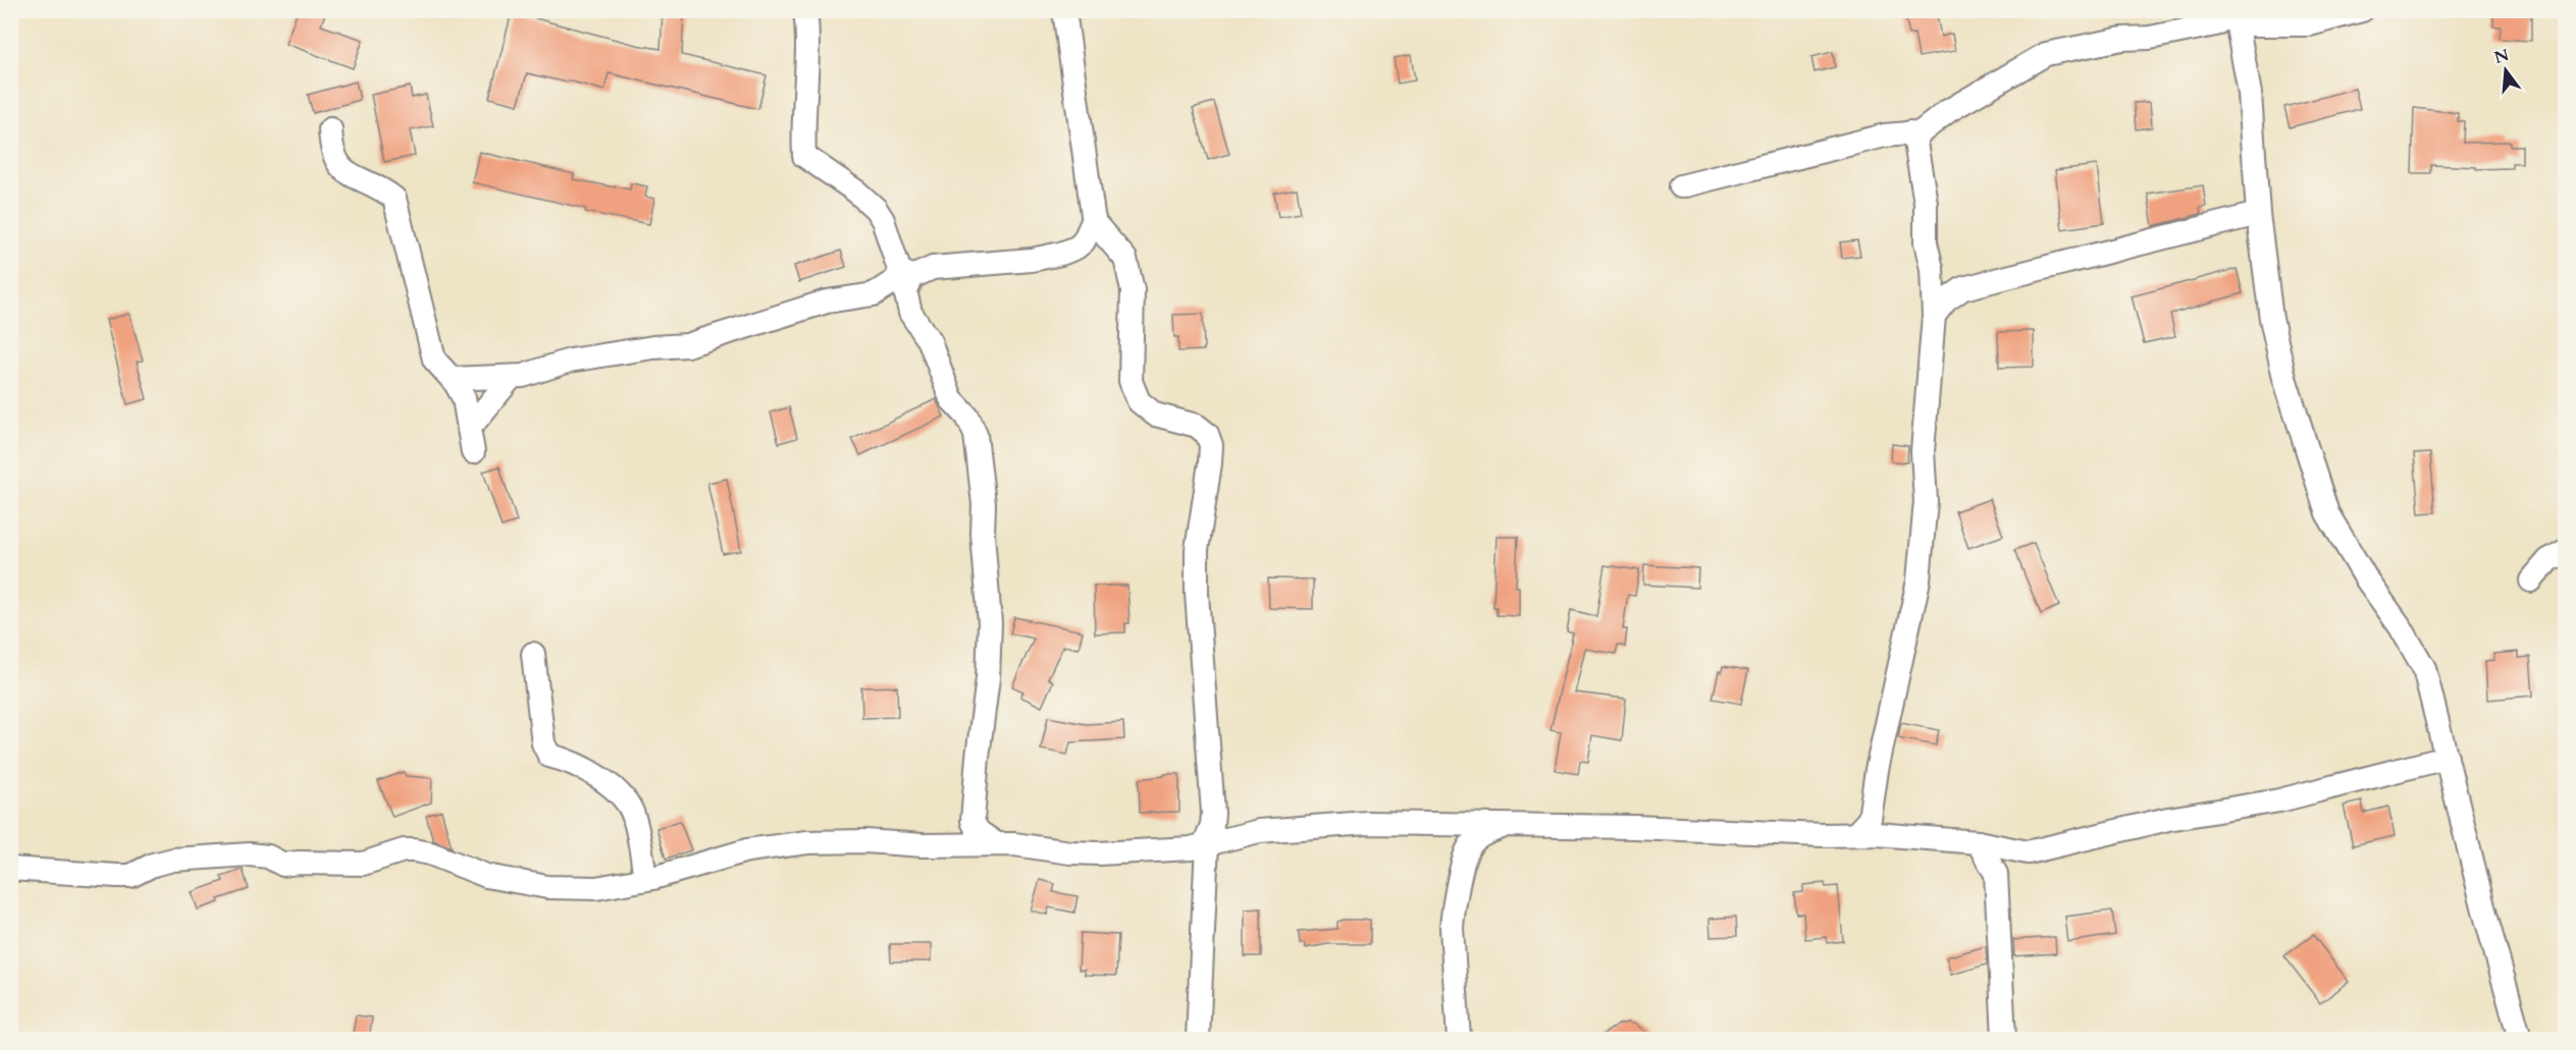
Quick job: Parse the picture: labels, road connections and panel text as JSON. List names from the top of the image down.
{
  "north": "top"
}
